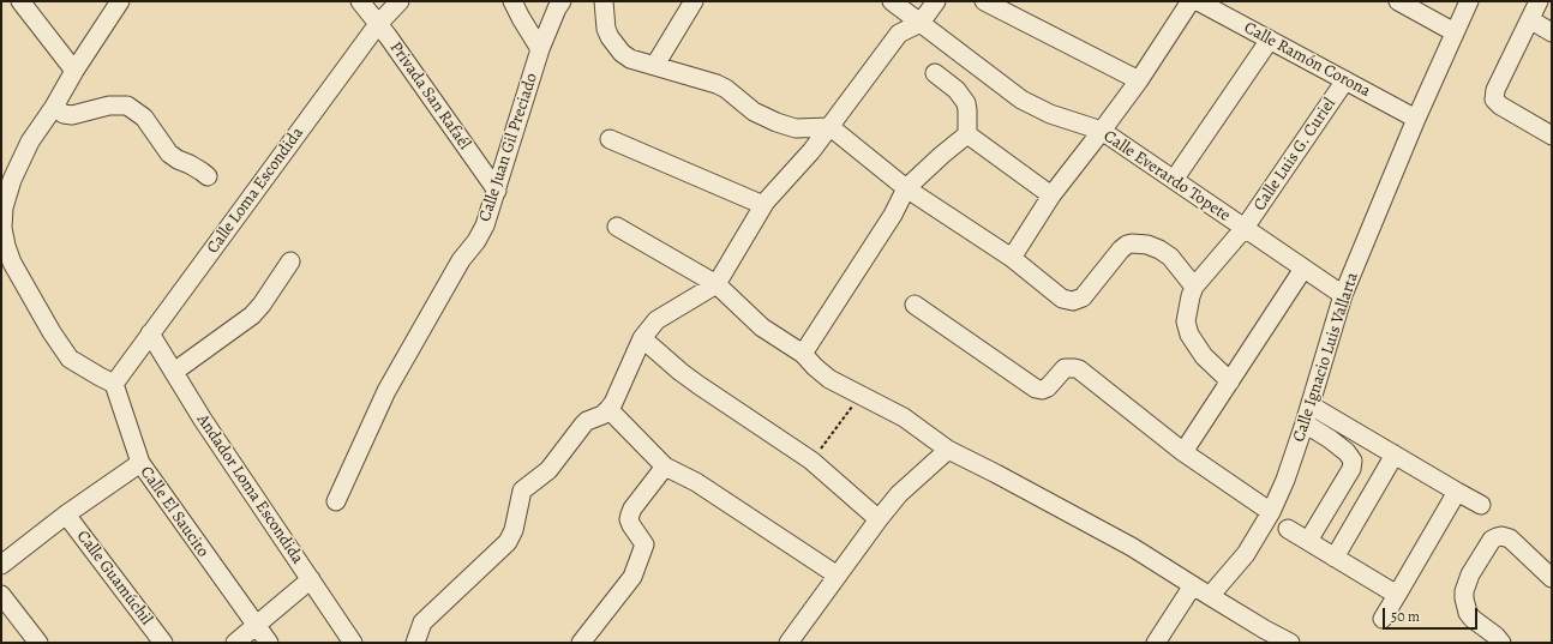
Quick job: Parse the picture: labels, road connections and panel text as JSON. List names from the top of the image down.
{
  "streets": {
    "street": [
      "Calle Ramón Corona",
      "Privada San Rafaél",
      "Calle Juan Gil Preciado",
      "Calle Luis G. Curiel",
      "Calle Everardo Topete",
      "Calle Loma Escondida",
      "Calle Ignacio Luis Vallarta",
      "Andador Loma Escondida",
      "Calle El Saucito",
      "Calle Guamúchil"
    ]
  },
  "crossings": [
    ["Calle Ramón Corona", "Calle Luis G. Curiel"],
    ["Calle Ramón Corona", "Calle Ignacio Luis Vallarta"],
    ["Privada San Rafaél", "Calle Juan Gil Preciado"],
    ["Privada San Rafaél", "Calle Loma Escondida"],
    ["Calle Luis G. Curiel", "Calle Everardo Topete"],
    ["Calle Everardo Topete", "Calle Ignacio Luis Vallarta"],
    ["Calle Loma Escondida", "Andador Loma Escondida"],
    ["Calle Loma Escondida", "Calle El Saucito"]
  ],
  "scale_bar": "50 m"
}
